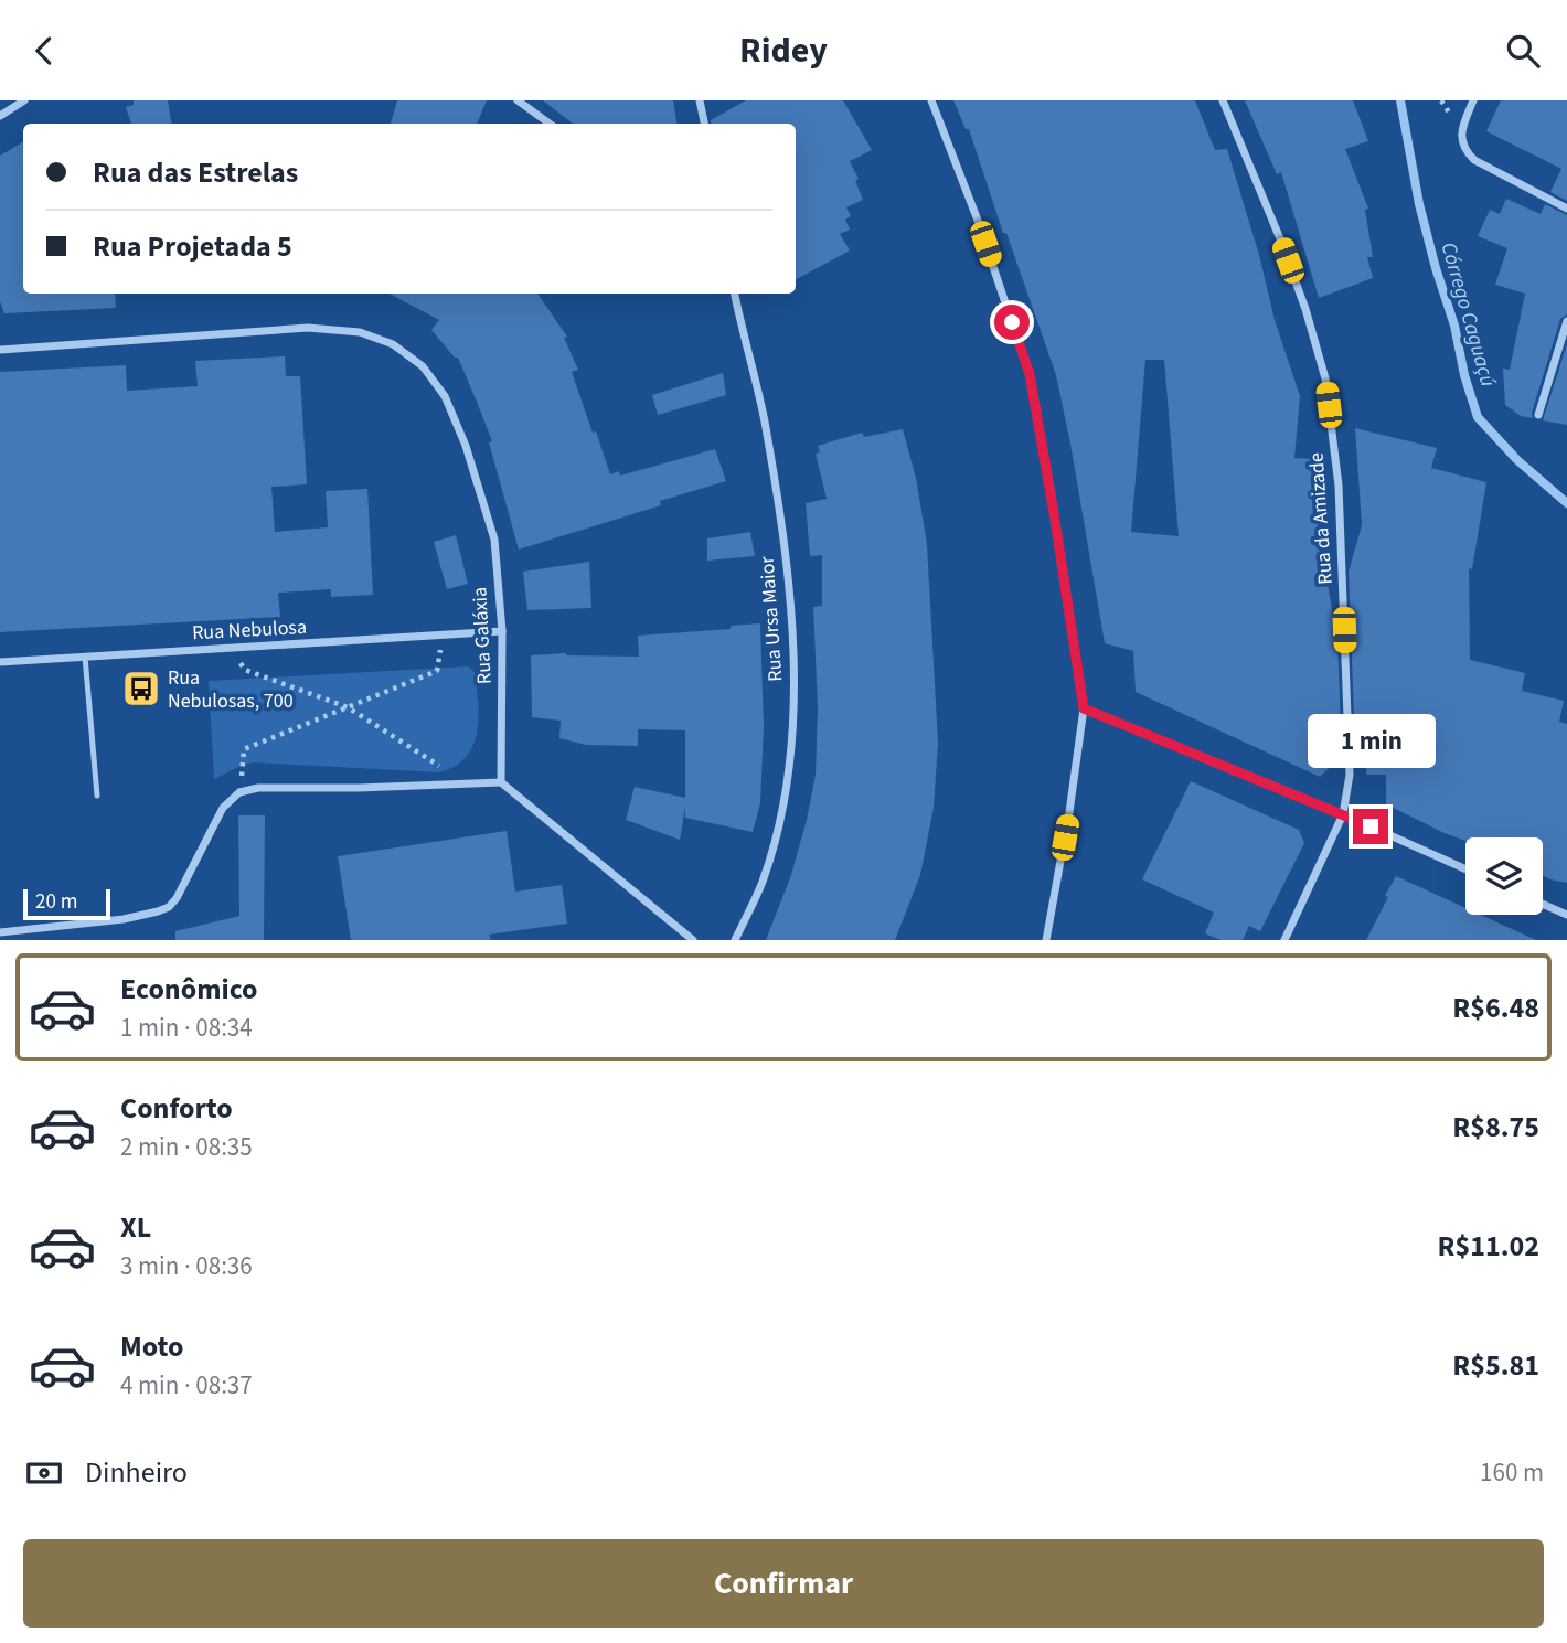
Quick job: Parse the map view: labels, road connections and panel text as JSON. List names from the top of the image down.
{
  "streets": {
    "street": [
      "Rua da Amizade",
      "Rua Ursa Maior",
      "Rua Nebulosa",
      "Rua Galáxia"
    ]
  },
  "crossings": [
    ["Rua Nebulosa", "Rua Galáxia"]
  ],
  "water": ["Córrego Caguaçú"],
  "places": {
    "bus stop": ["Rua Nebulosas, 700"]
  },
  "scale_bar": "20 m",
  "page": {
    "header": "Ridey",
    "banner": ["Rua das Estrelas", "Rua Projetada 5"],
    "bubble": "1 min",
    "scale": "20 m",
    "list": [
      {
        "name": "Econômico",
        "note": "1 min · 08:34",
        "value": "R$6.48"
      },
      {
        "name": "Conforto",
        "note": "2 min · 08:35",
        "value": "R$8.75"
      },
      {
        "name": "XL",
        "note": "3 min · 08:36",
        "value": "R$11.02"
      },
      {
        "name": "Moto",
        "note": "4 min · 08:37",
        "value": "R$5.81"
      }
    ],
    "pay": ["Dinheiro", "160 m"],
    "buttons": "Confirmar"
  }
}
